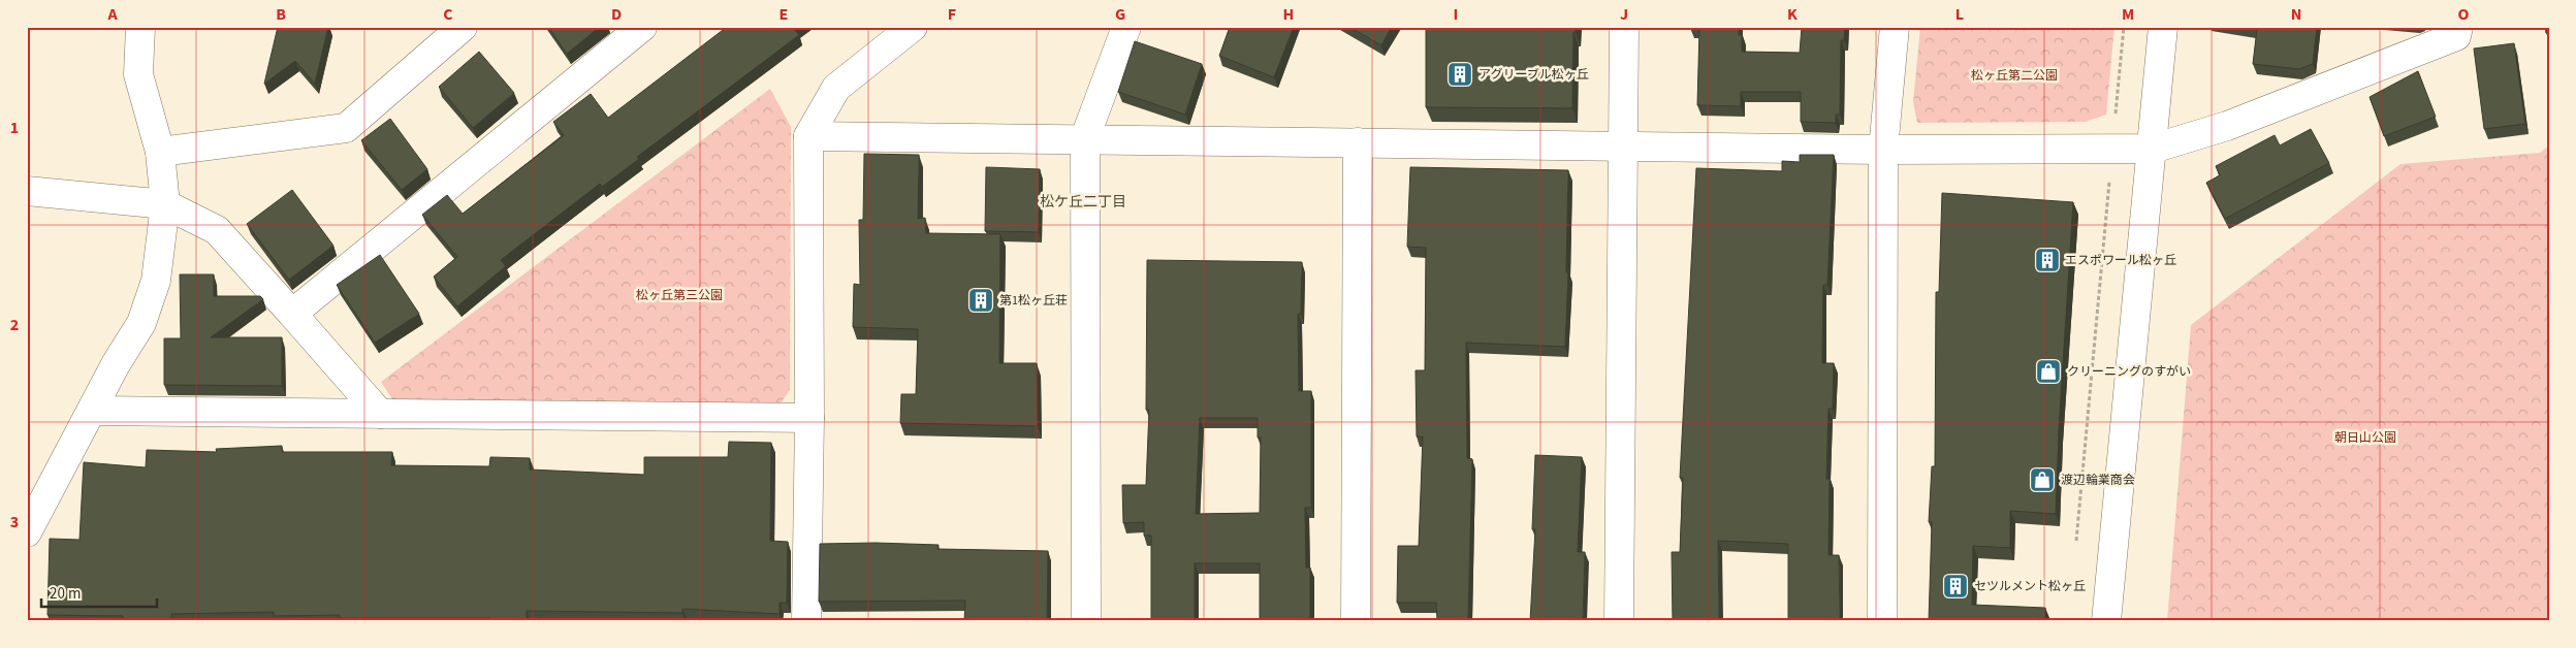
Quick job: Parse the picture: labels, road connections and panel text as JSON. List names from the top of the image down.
{
  "districts": ["松ケ丘二丁目"],
  "parks": ["松ヶ丘第二公園", "松ヶ丘第三公園", "朝日山公園"],
  "places": {
    "building": [
      "アグリーブル松ヶ丘",
      "エスポワール松ヶ丘",
      "第1松ヶ丘荘",
      "セツルメント松ヶ丘"
    ],
    "shop": ["クリーニングのすがい", "渡辺輪業商会"]
  },
  "scale_bar": "20 m",
  "grid": {
    "columns": [
      "A",
      "B",
      "C",
      "D",
      "E",
      "F",
      "G",
      "H",
      "I",
      "J",
      "K",
      "L",
      "M",
      "N",
      "O"
    ],
    "rows": ["1", "2", "3"]
  }
}
